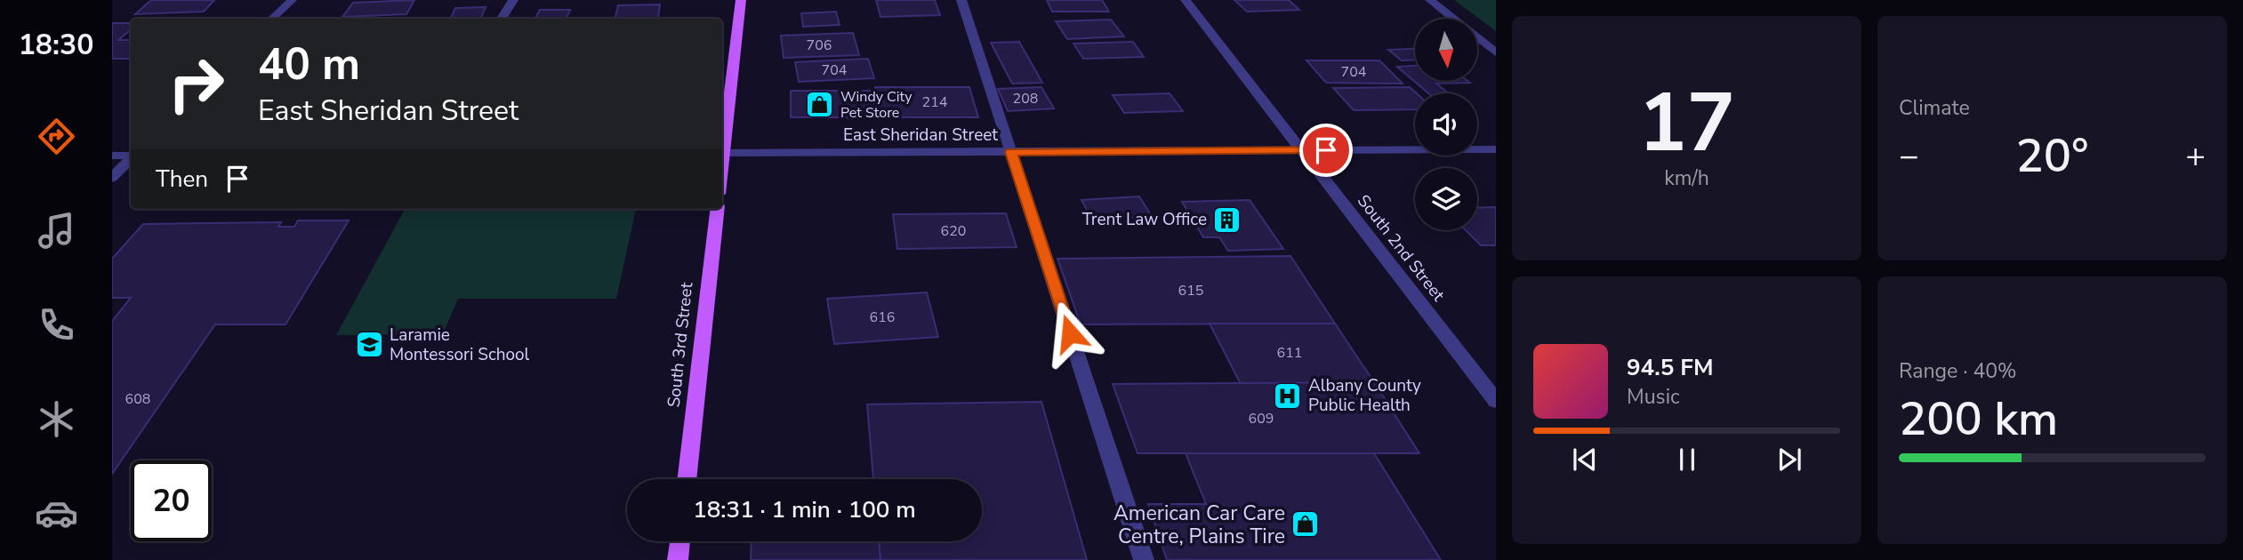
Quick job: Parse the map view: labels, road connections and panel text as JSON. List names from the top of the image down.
{
  "streets": {
    "main road": ["South 3rd Street"],
    "street": ["East Sheridan Street", "South 2nd Street"]
  },
  "crossings": [
    ["East Sheridan Street", "South 2nd Street"]
  ],
  "places": {
    "shop": ["Windy City Pet Store", "American Car Care Centre, Plains Tire"],
    "building": ["Trent Law Office"],
    "school or university": ["Laramie Montessori School"],
    "hospital": ["Albany County Public Health"]
  },
  "house_numbers": [
    "706",
    "704",
    "704",
    "208",
    "214",
    "620",
    "615",
    "616",
    "611",
    "608",
    "609"
  ],
  "north": "bottom",
  "page": {
    "tabs": "18:30",
    "tile": [
      ["17", "km/h"],
      "Climate",
      ["Range · 40%", "200 km"]
    ],
    "turn": ["40 m", "East Sheridan Street"],
    "heat": ["−", "20°", "+"],
    "then": "Then",
    "song": ["94.5 FM", "Music"],
    "limit": "20",
    "trip": "18:31 · 1 min · 100 m"
  }
}
